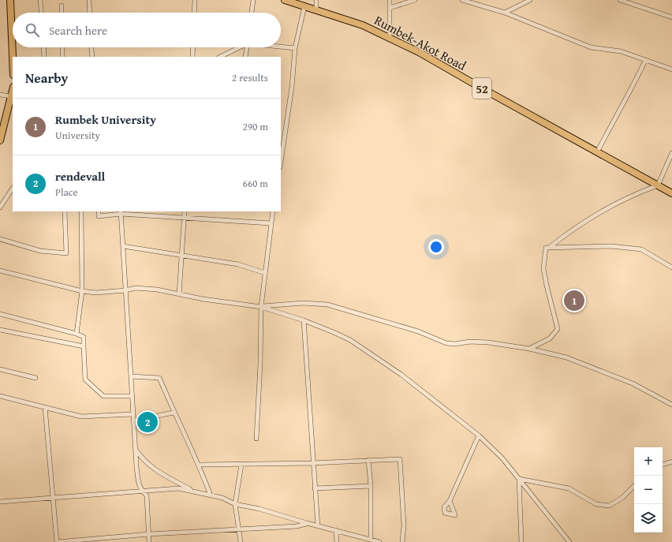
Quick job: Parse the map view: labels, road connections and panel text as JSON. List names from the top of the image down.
{
  "streets": {
    "main road": ["Rumbek-Akot Road", "52"]
  },
  "page": {
    "search": "Search here",
    "heading": ["Nearby", "2 results"],
    "list": [
      {
        "mark": "1",
        "name": "Rumbek University",
        "note": "University",
        "value": "290 m"
      },
      {
        "mark": "2",
        "name": "rendevall",
        "note": "Place",
        "value": "660 m"
      }
    ],
    "pins": ["1", "2"],
    "map_buttons": ["+", "−"]
  }
}
